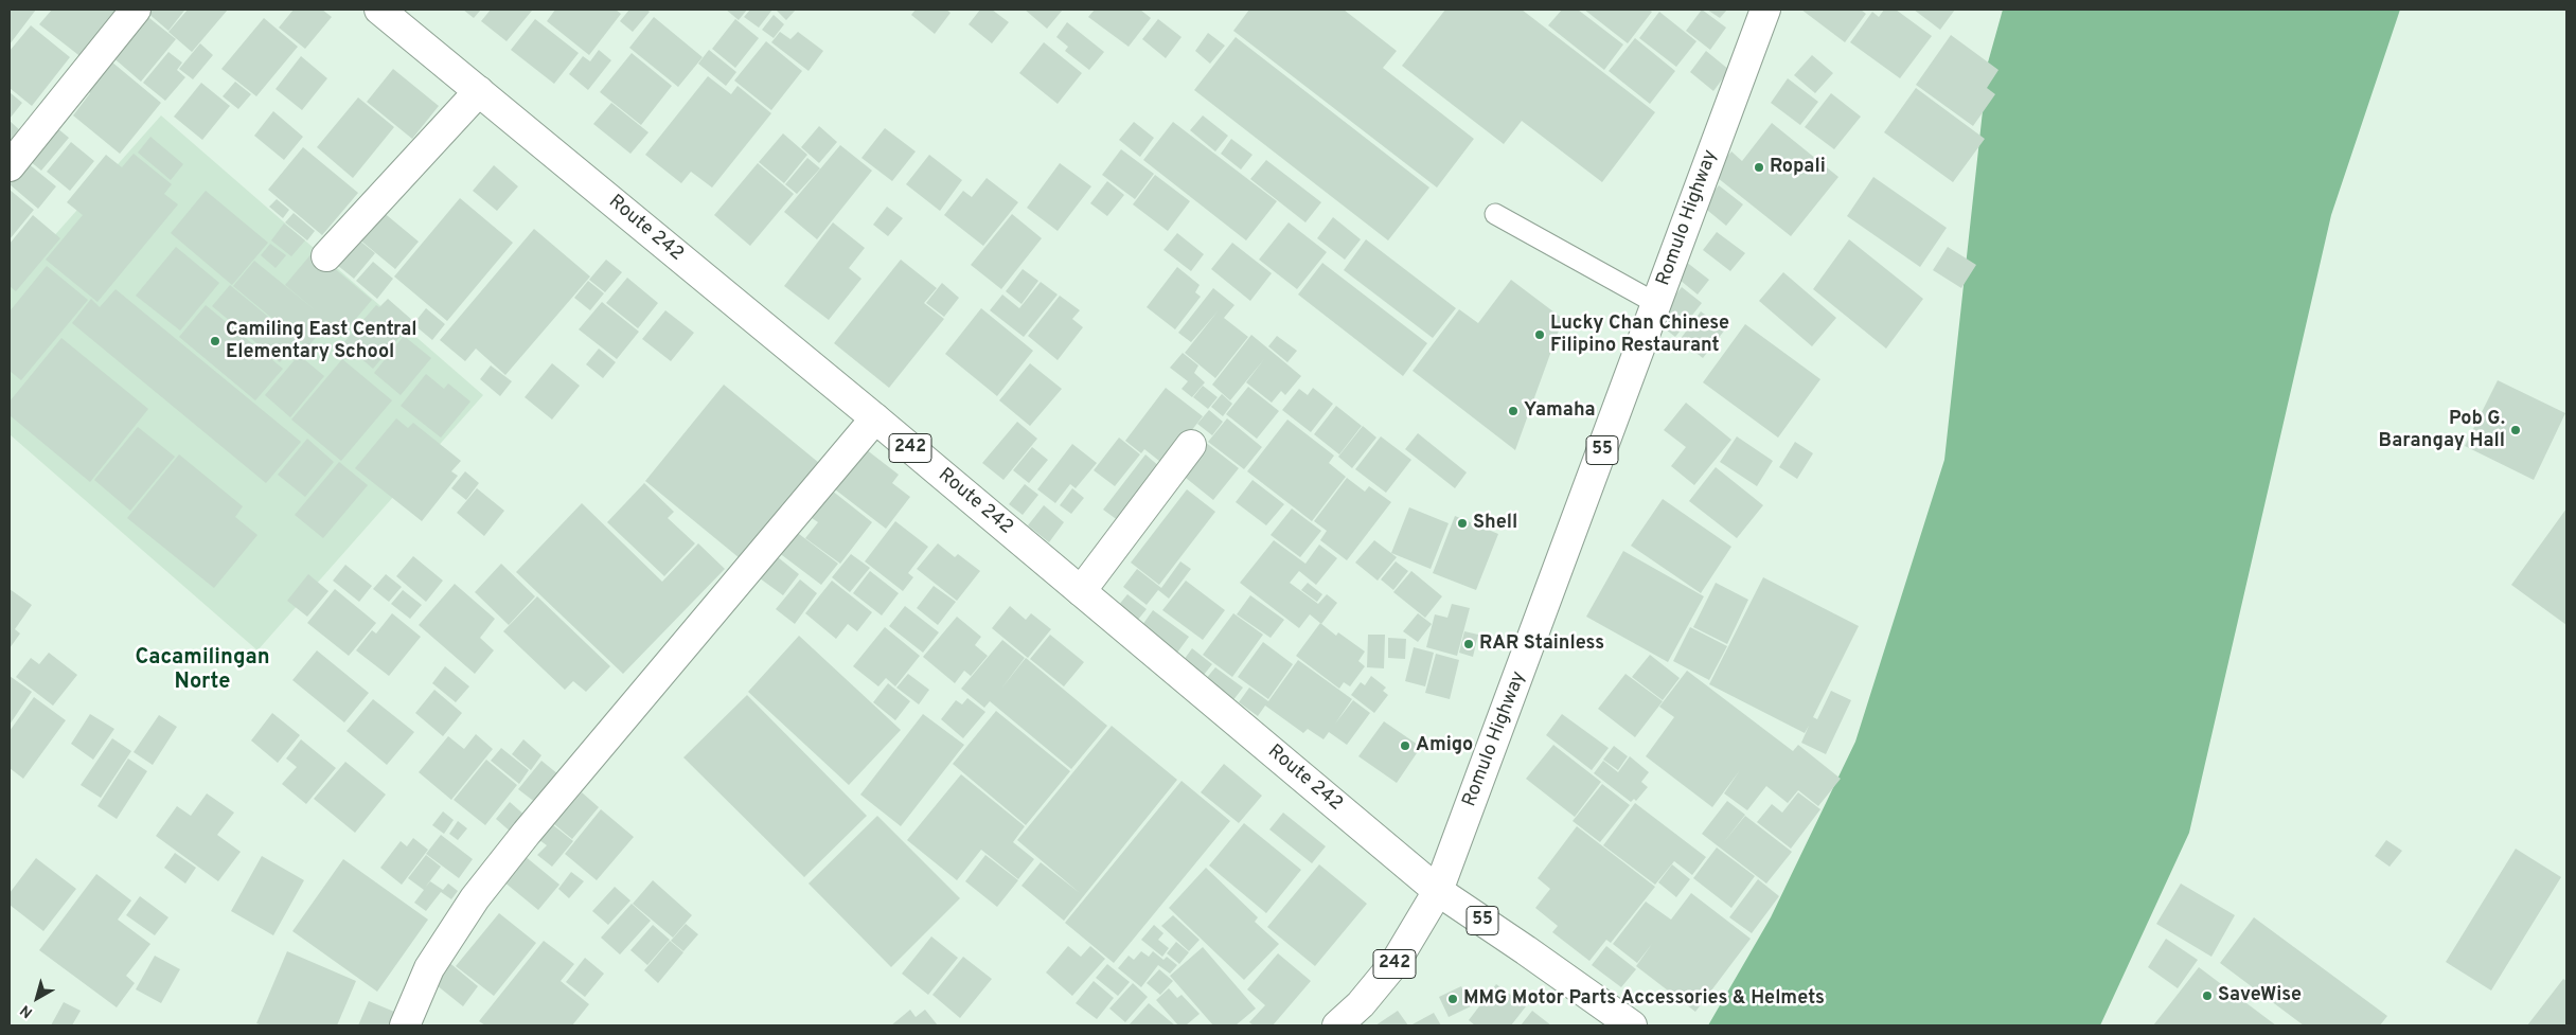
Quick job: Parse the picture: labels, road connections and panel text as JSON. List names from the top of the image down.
{
  "streets": {
    "main road": [
      "Romulo Highway",
      "Route 242",
      "242",
      "55"
    ]
  },
  "crossings": [
    ["Romulo Highway", "Route 242"],
    ["Romulo Highway", "242"],
    ["Romulo Highway", "55"],
    ["Route 242", "242"],
    ["Route 242", "55"],
    ["242", "55"]
  ],
  "districts": ["Cacamilingan Norte"],
  "places": [
    "Ropali",
    "Lucky Chan Chinese Filipino Restaurant",
    "Camiling East Central Elementary School",
    "Yamaha",
    "Pob G. Barangay Hall",
    "Shell",
    "RAR Stainless",
    "Amigo",
    "SaveWise",
    "MMG Motor Parts Accessories & Helmets"
  ],
  "north": "bottom left"
}
